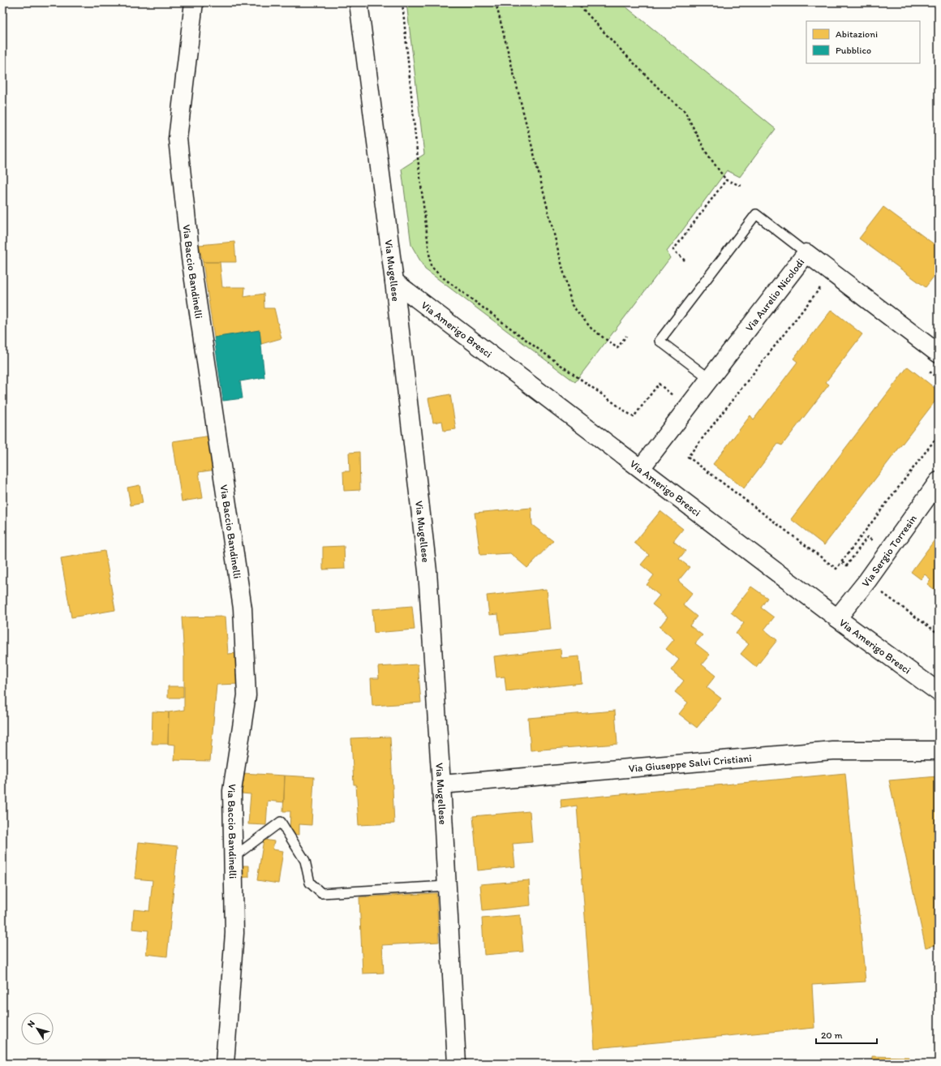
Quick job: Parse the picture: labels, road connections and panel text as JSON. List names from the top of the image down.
{
  "streets": {
    "street": [
      "Via Mugellese",
      "Via Baccio Bandinelli",
      "Via Aurelio Nicolodi",
      "Via Amerigo Bresci",
      "Via Sergio Torresin",
      "Via Giuseppe Salvi Cristiani"
    ]
  },
  "crossings": [
    ["Via Mugellese", "Via Amerigo Bresci"],
    ["Via Mugellese", "Via Giuseppe Salvi Cristiani"],
    ["Via Aurelio Nicolodi", "Via Amerigo Bresci"],
    ["Via Amerigo Bresci", "Via Sergio Torresin"]
  ],
  "legend": ["Abitazioni", "Pubblico"],
  "scale_bar": "20 m",
  "north": "top left"
}
